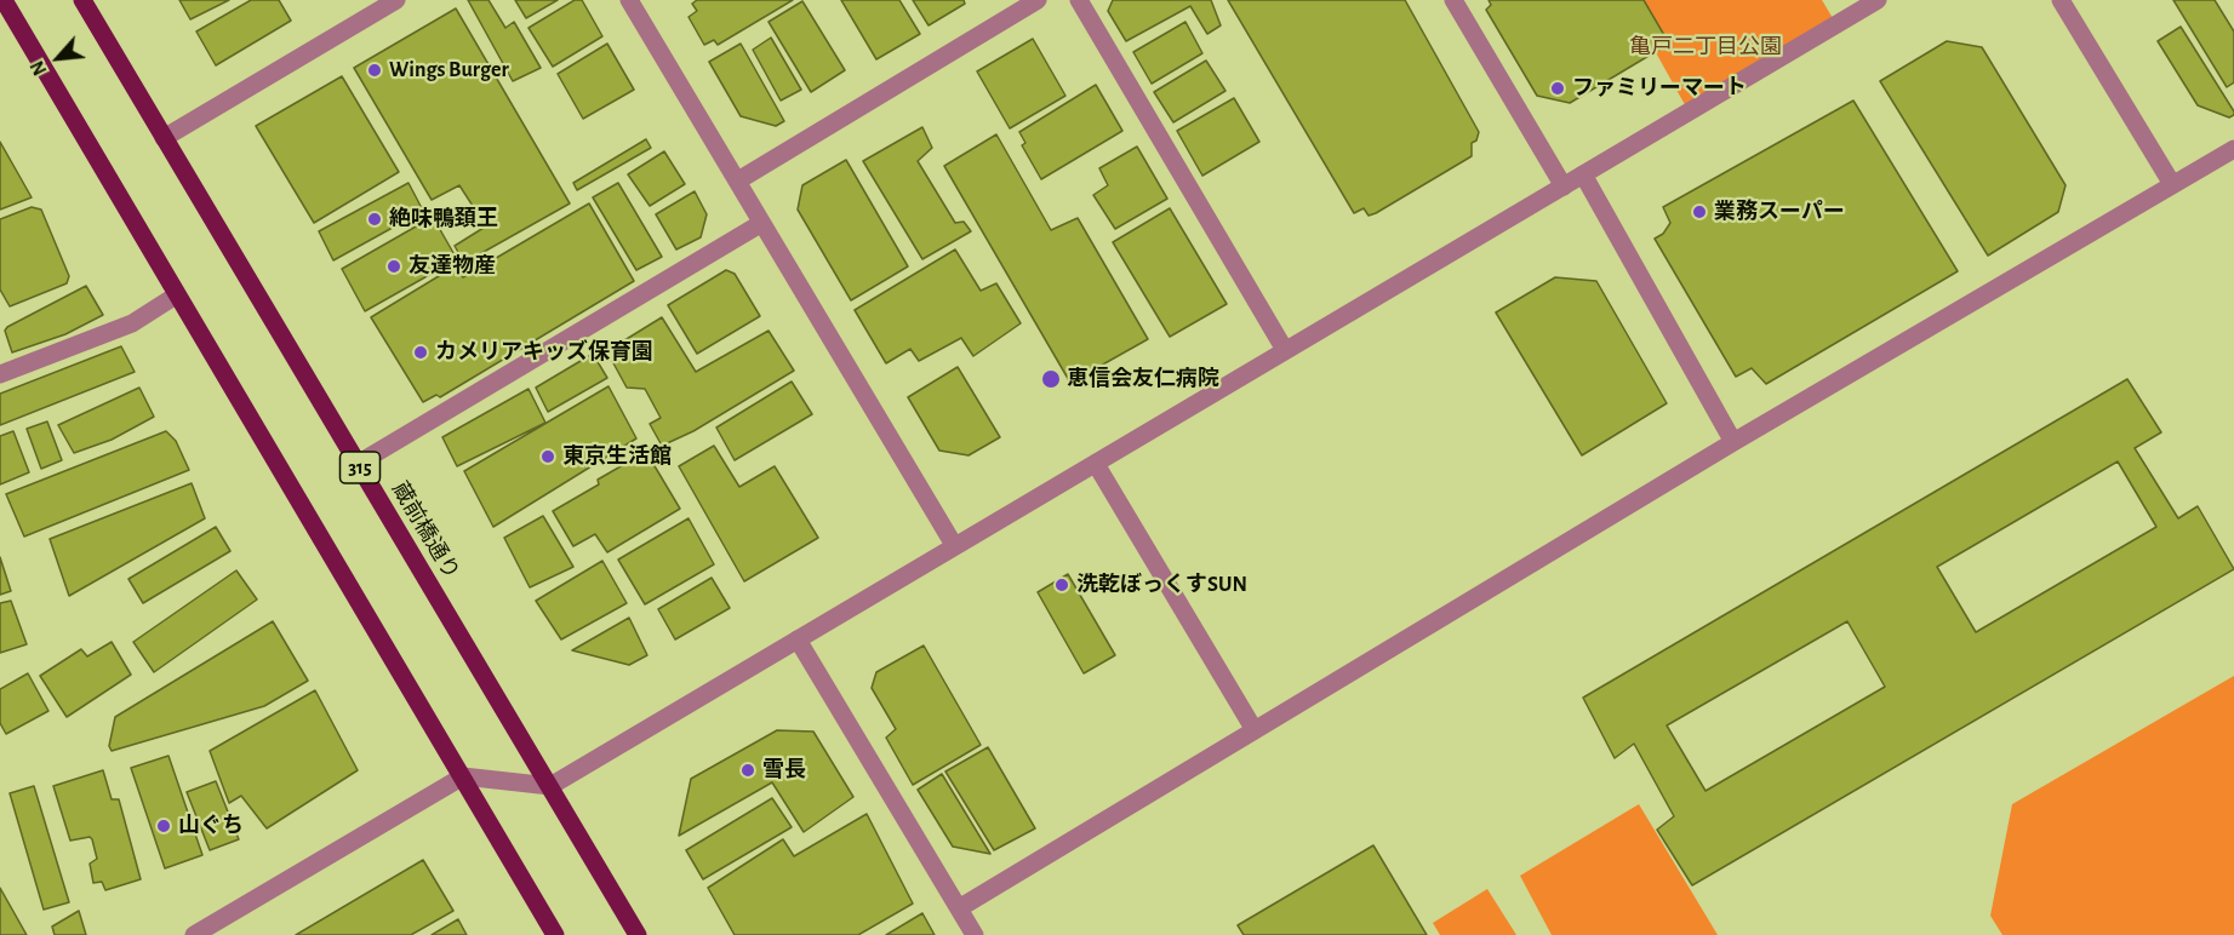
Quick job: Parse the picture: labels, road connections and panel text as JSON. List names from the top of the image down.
{
  "streets": {
    "main road": ["315", "蔵前橋通り"]
  },
  "parks": ["亀戸二丁目公園"],
  "places": [
    "Wings Burger",
    "ファミリーマート",
    "業務スーパー",
    "絶味鴨頚王",
    "友達物産",
    "カメリアキッズ保育園",
    "恵信会友仁病院",
    "東京生活館",
    "洗乾ぼっくすSUN",
    "雪長",
    "山ぐち"
  ],
  "north": "bottom left"
}
